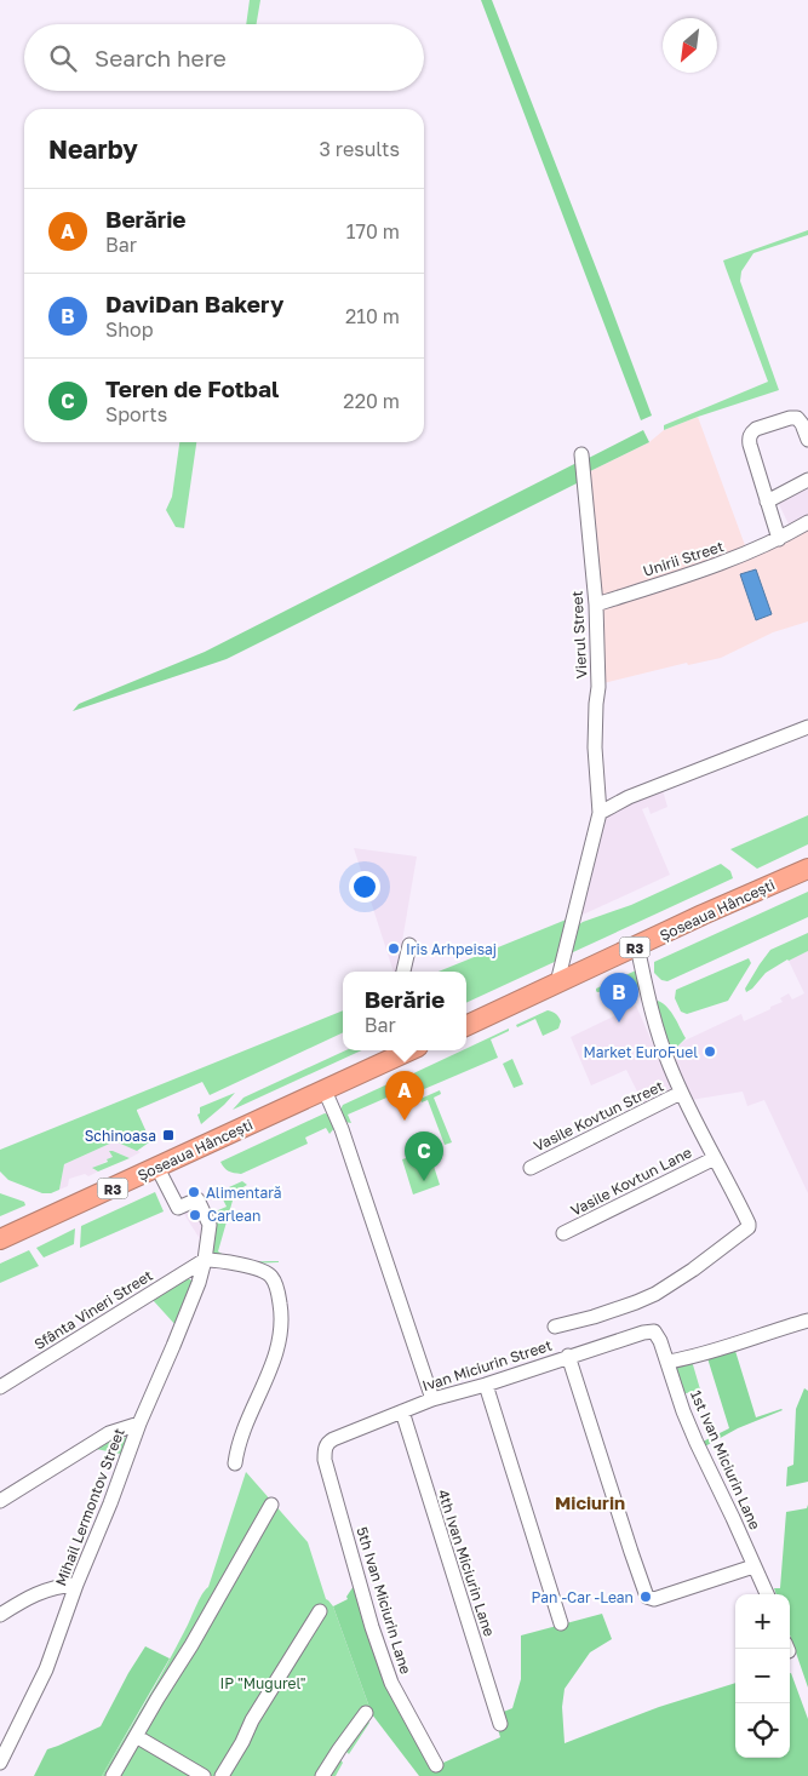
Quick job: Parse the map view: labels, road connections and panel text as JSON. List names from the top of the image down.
{
  "streets": {
    "highway": ["Șoseaua Hâncești", "R3"],
    "street": [
      "Unirii Street",
      "Vierul Street",
      "Vasile Kovtun Street",
      "Vasile Kovtun Lane",
      "Sfânta Vineri Street",
      "Ivan Miciurin Street",
      "1st Ivan Miciurin Lane",
      "Mihail Lermontov Street",
      "4th Ivan Miciurin Lane",
      "5th Ivan Miciurin Lane"
    ]
  },
  "crossings": [
    ["Unirii Street", "Vierul Street"],
    ["Vierul Street", "Șoseaua Hâncești"],
    ["Șoseaua Hâncești", "Vasile Kovtun Street"],
    ["Șoseaua Hâncești", "Mihail Lermontov Street"],
    ["Vasile Kovtun Street", "Vasile Kovtun Lane"],
    ["Sfânta Vineri Street", "Mihail Lermontov Street"],
    ["Ivan Miciurin Street", "1st Ivan Miciurin Lane"],
    ["Ivan Miciurin Street", "4th Ivan Miciurin Lane"],
    ["Ivan Miciurin Street", "5th Ivan Miciurin Lane"]
  ],
  "districts": ["Miciurin"],
  "parks": ["IP \"Mugurel\""],
  "places": {
    "other": [
      "Iris Arhpeisaj",
      "Market EuroFuel",
      "Alimentară",
      "Carlean",
      "Pan -Car -Lean"
    ],
    "transit": ["Schinoasa"]
  },
  "north": "bottom left",
  "page": {
    "search": "Search here",
    "heading": ["Nearby", "3 results"],
    "list": [
      {
        "mark": "A",
        "name": "Berărie",
        "note": "Bar",
        "value": "170 m"
      },
      {
        "mark": "B",
        "name": "DaviDan Bakery",
        "note": "Shop",
        "value": "210 m"
      },
      {
        "mark": "C",
        "name": "Teren de Fotbal",
        "note": "Sports",
        "value": "220 m"
      }
    ],
    "popup": ["Berărie", "Bar"],
    "pins": ["B", "A", "C"],
    "map_buttons": ["+", "−"]
  }
}
